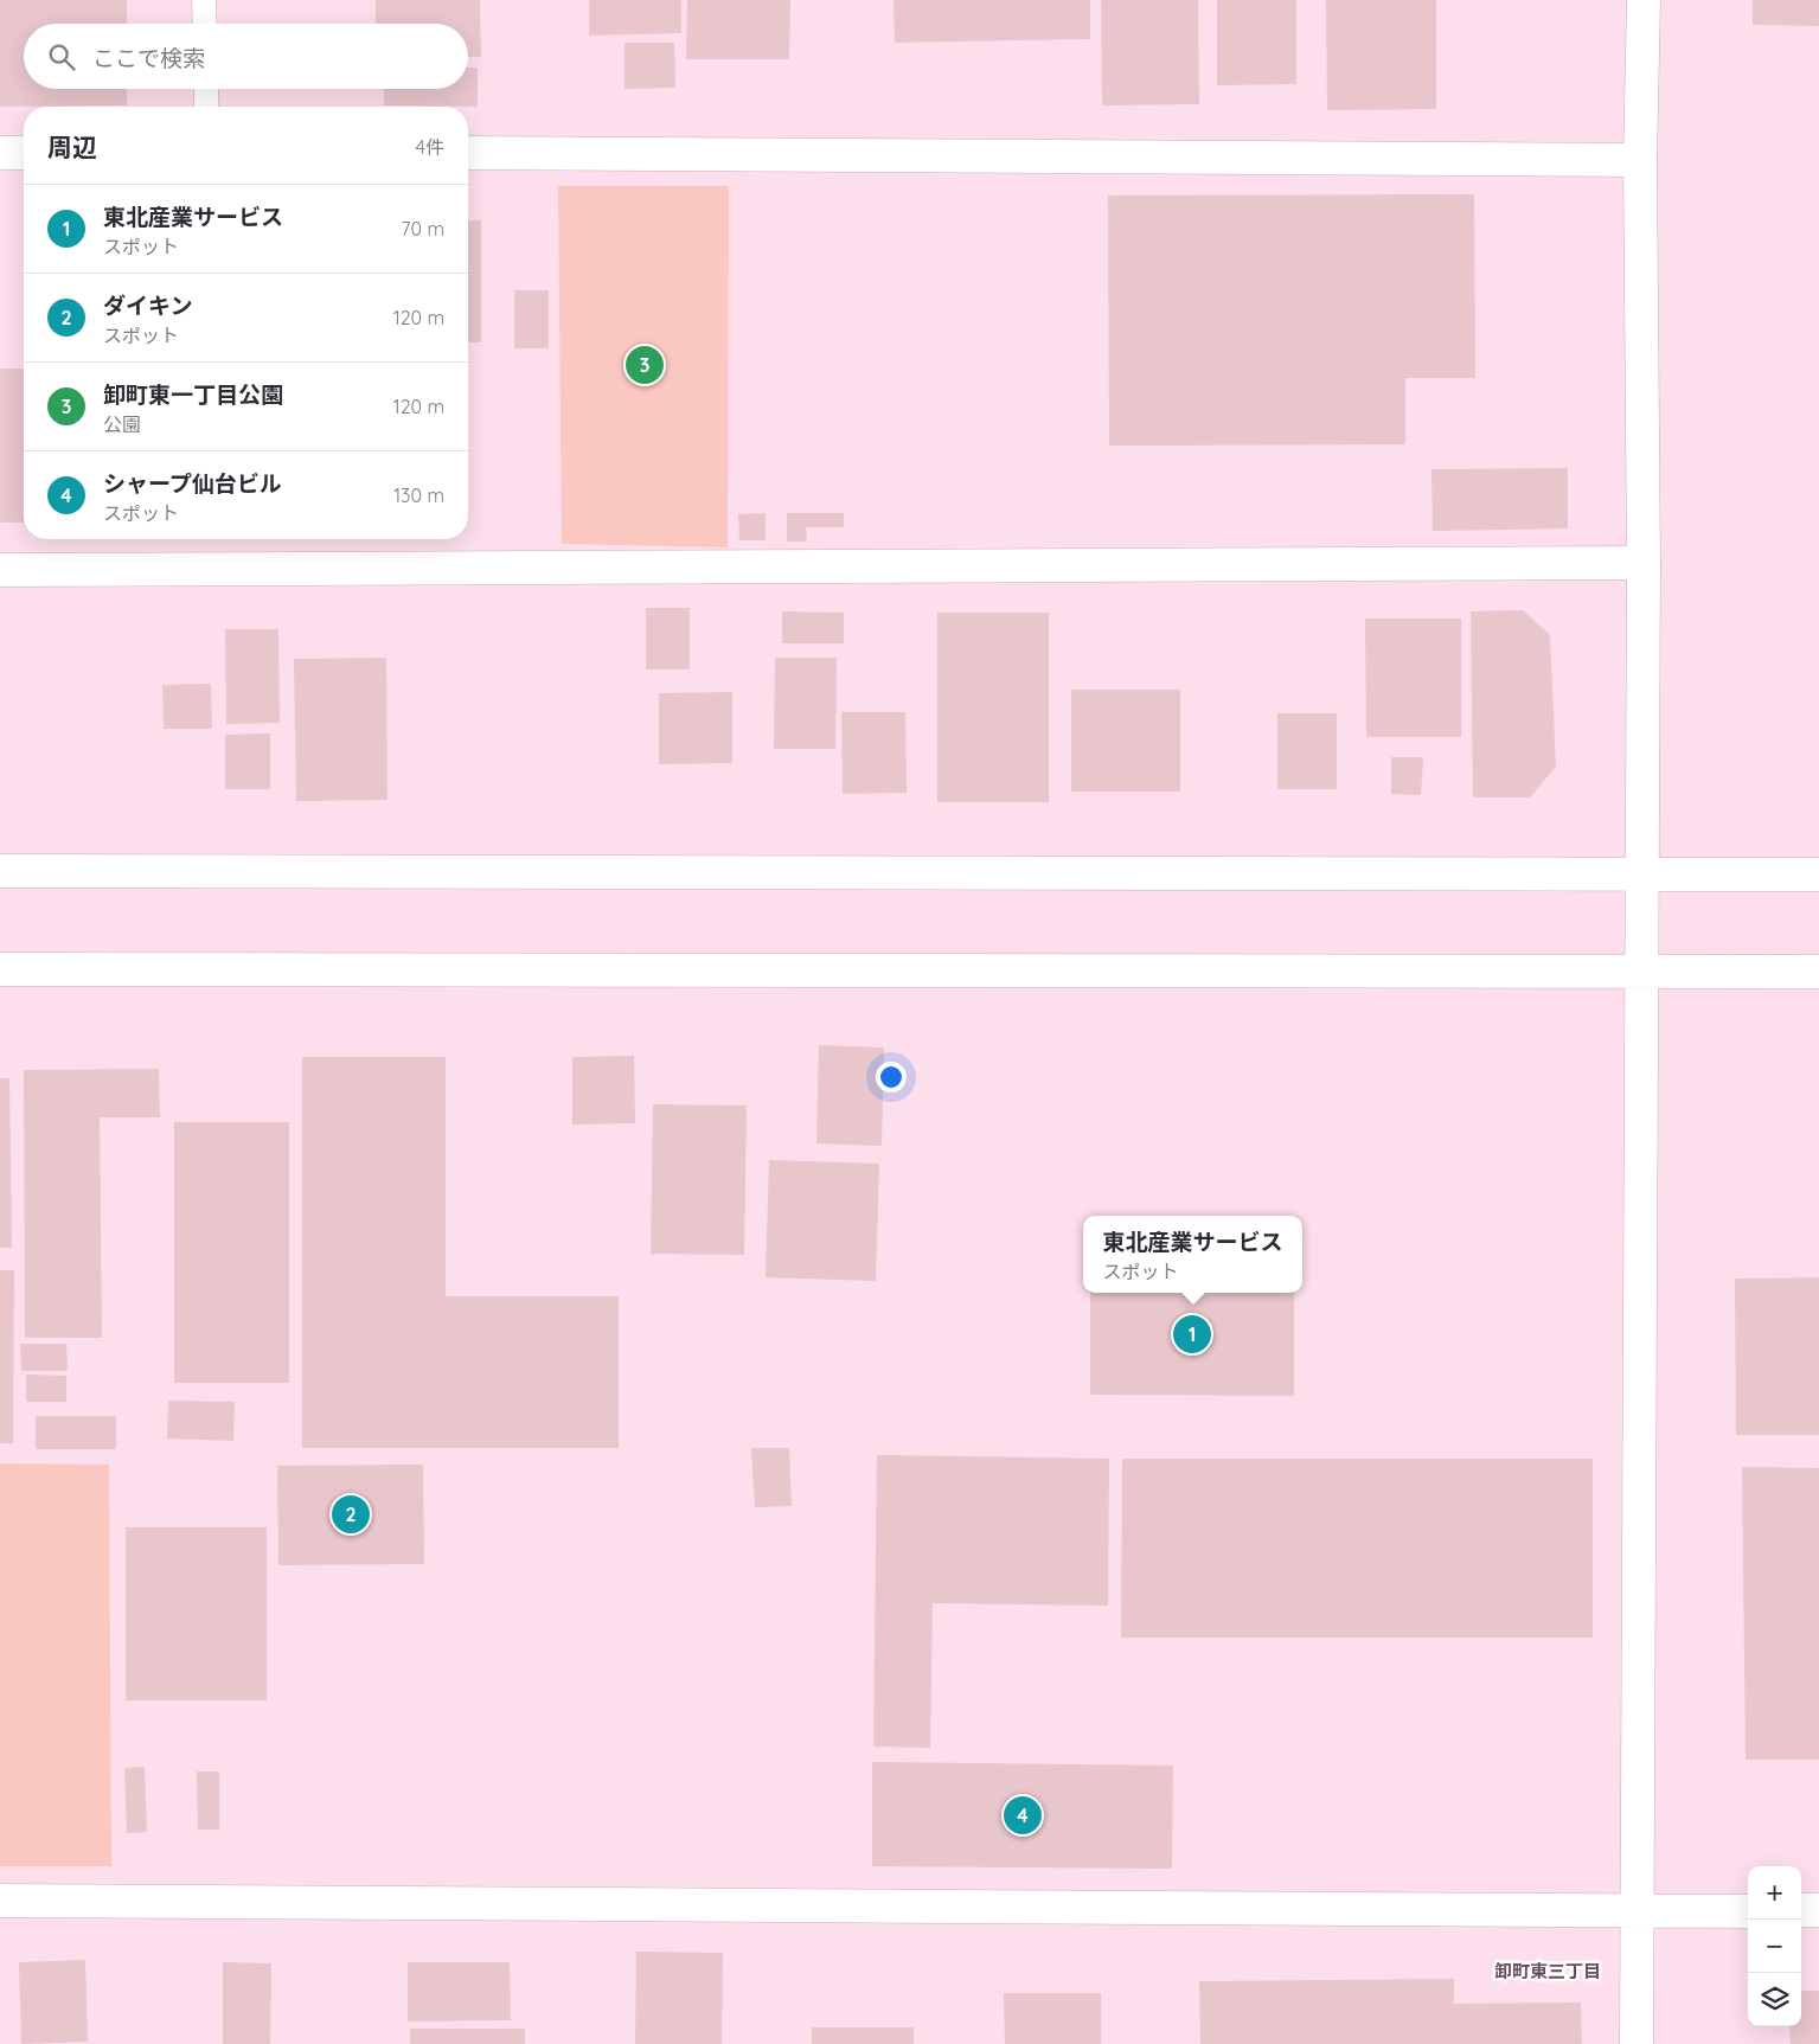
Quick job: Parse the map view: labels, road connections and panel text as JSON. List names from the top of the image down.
{
  "districts": ["卸町東三丁目"],
  "page": {
    "search": "ここで検索",
    "heading": ["周辺", "4件"],
    "list": [
      {
        "mark": "1",
        "name": "東北産業サービス",
        "note": "スポット",
        "value": "70 m"
      },
      {
        "mark": "2",
        "name": "ダイキン",
        "note": "スポット",
        "value": "120 m"
      },
      {
        "mark": "3",
        "name": "卸町東一丁目公園",
        "note": "公園",
        "value": "120 m"
      },
      {
        "mark": "4",
        "name": "シャープ仙台ビル",
        "note": "スポット",
        "value": "130 m"
      }
    ],
    "pins": [
      "3",
      "1",
      "2",
      "4"
    ],
    "popup": ["東北産業サービス", "スポット"],
    "map_buttons": ["+", "−"]
  }
}
